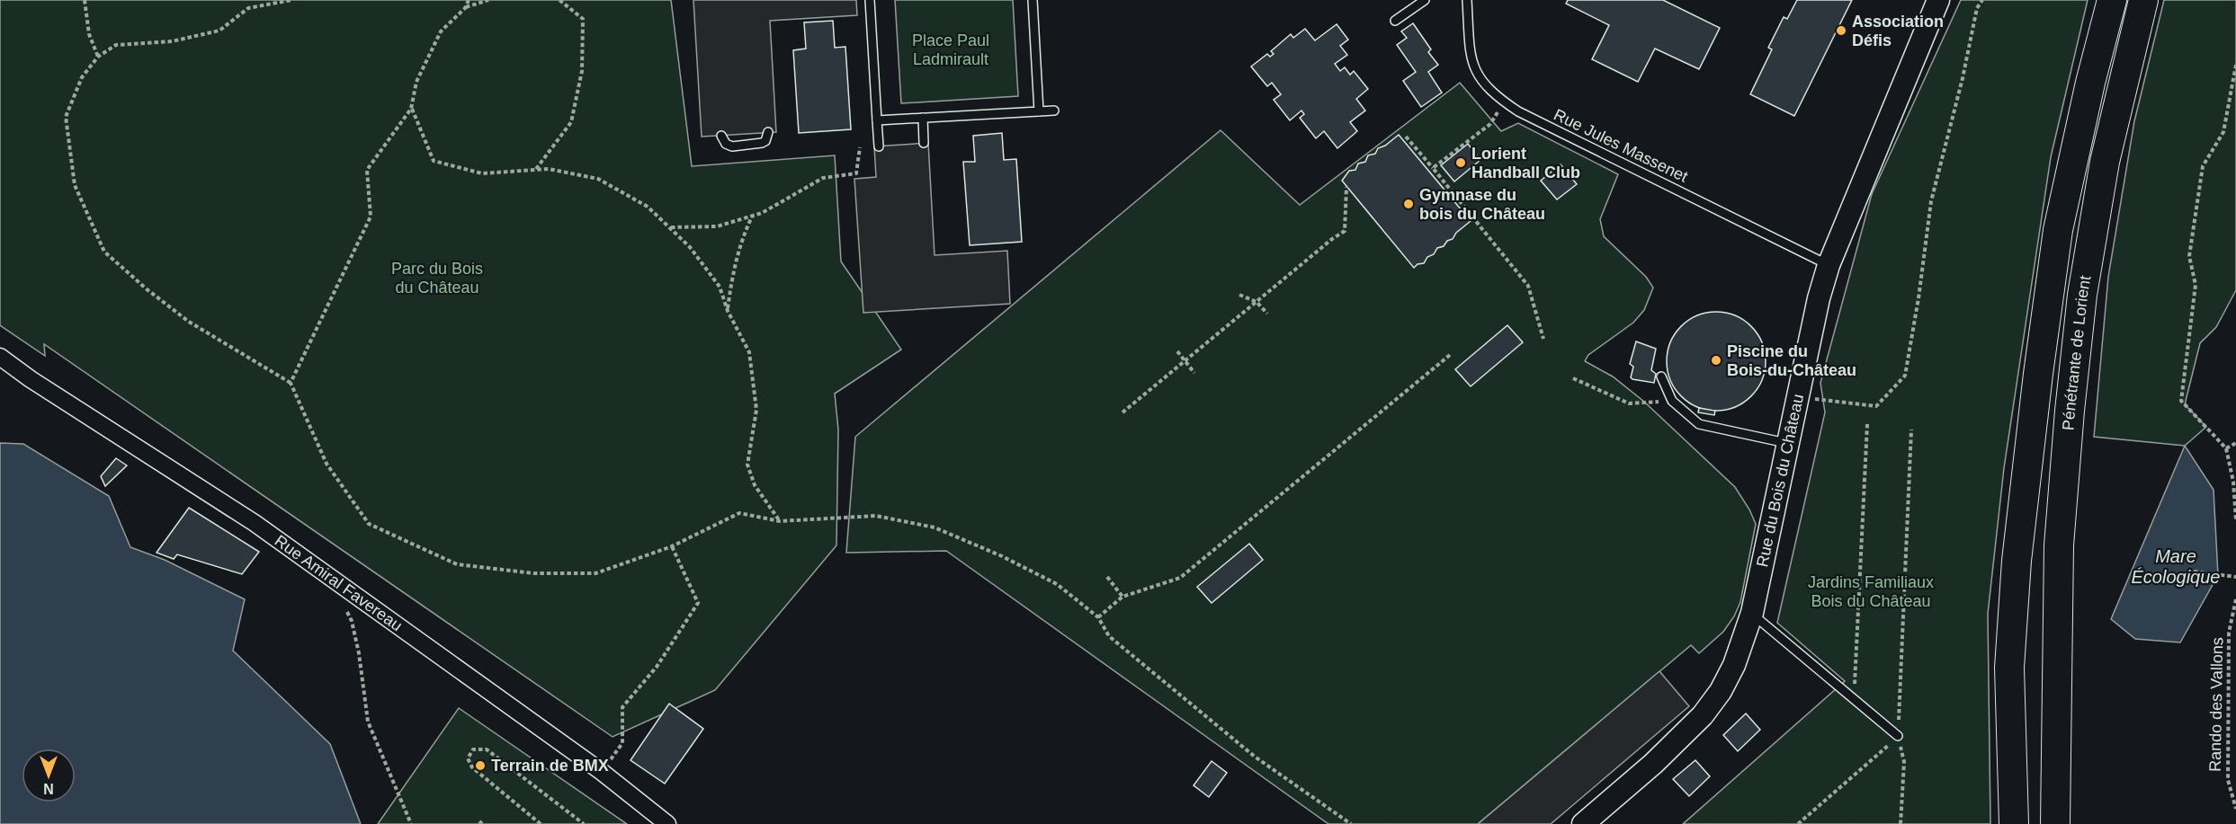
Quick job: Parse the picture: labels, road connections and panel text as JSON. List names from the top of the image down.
{
  "streets": {
    "highway": ["Pénétrante de Lorient"],
    "street": ["Rue du Bois du Château", "Rue Amiral Favereau"],
    "lane": ["Rue Jules Massenet"],
    "path": ["Rando des Vallons"]
  },
  "crossings": [
    ["Rue Jules Massenet", "Rue du Bois du Château"]
  ],
  "water": ["Mare Écologique"],
  "parks": ["Place Paul Ladmirault", "Parc du Bois du Château", "Jardins Familiaux Bois du Château"],
  "places": [
    "Association Défis",
    "Lorient Handball Club",
    "Gymnase du bois du Château",
    "Piscine du Bois-du-Château",
    "Terrain de BMX"
  ],
  "north": "bottom"
}
